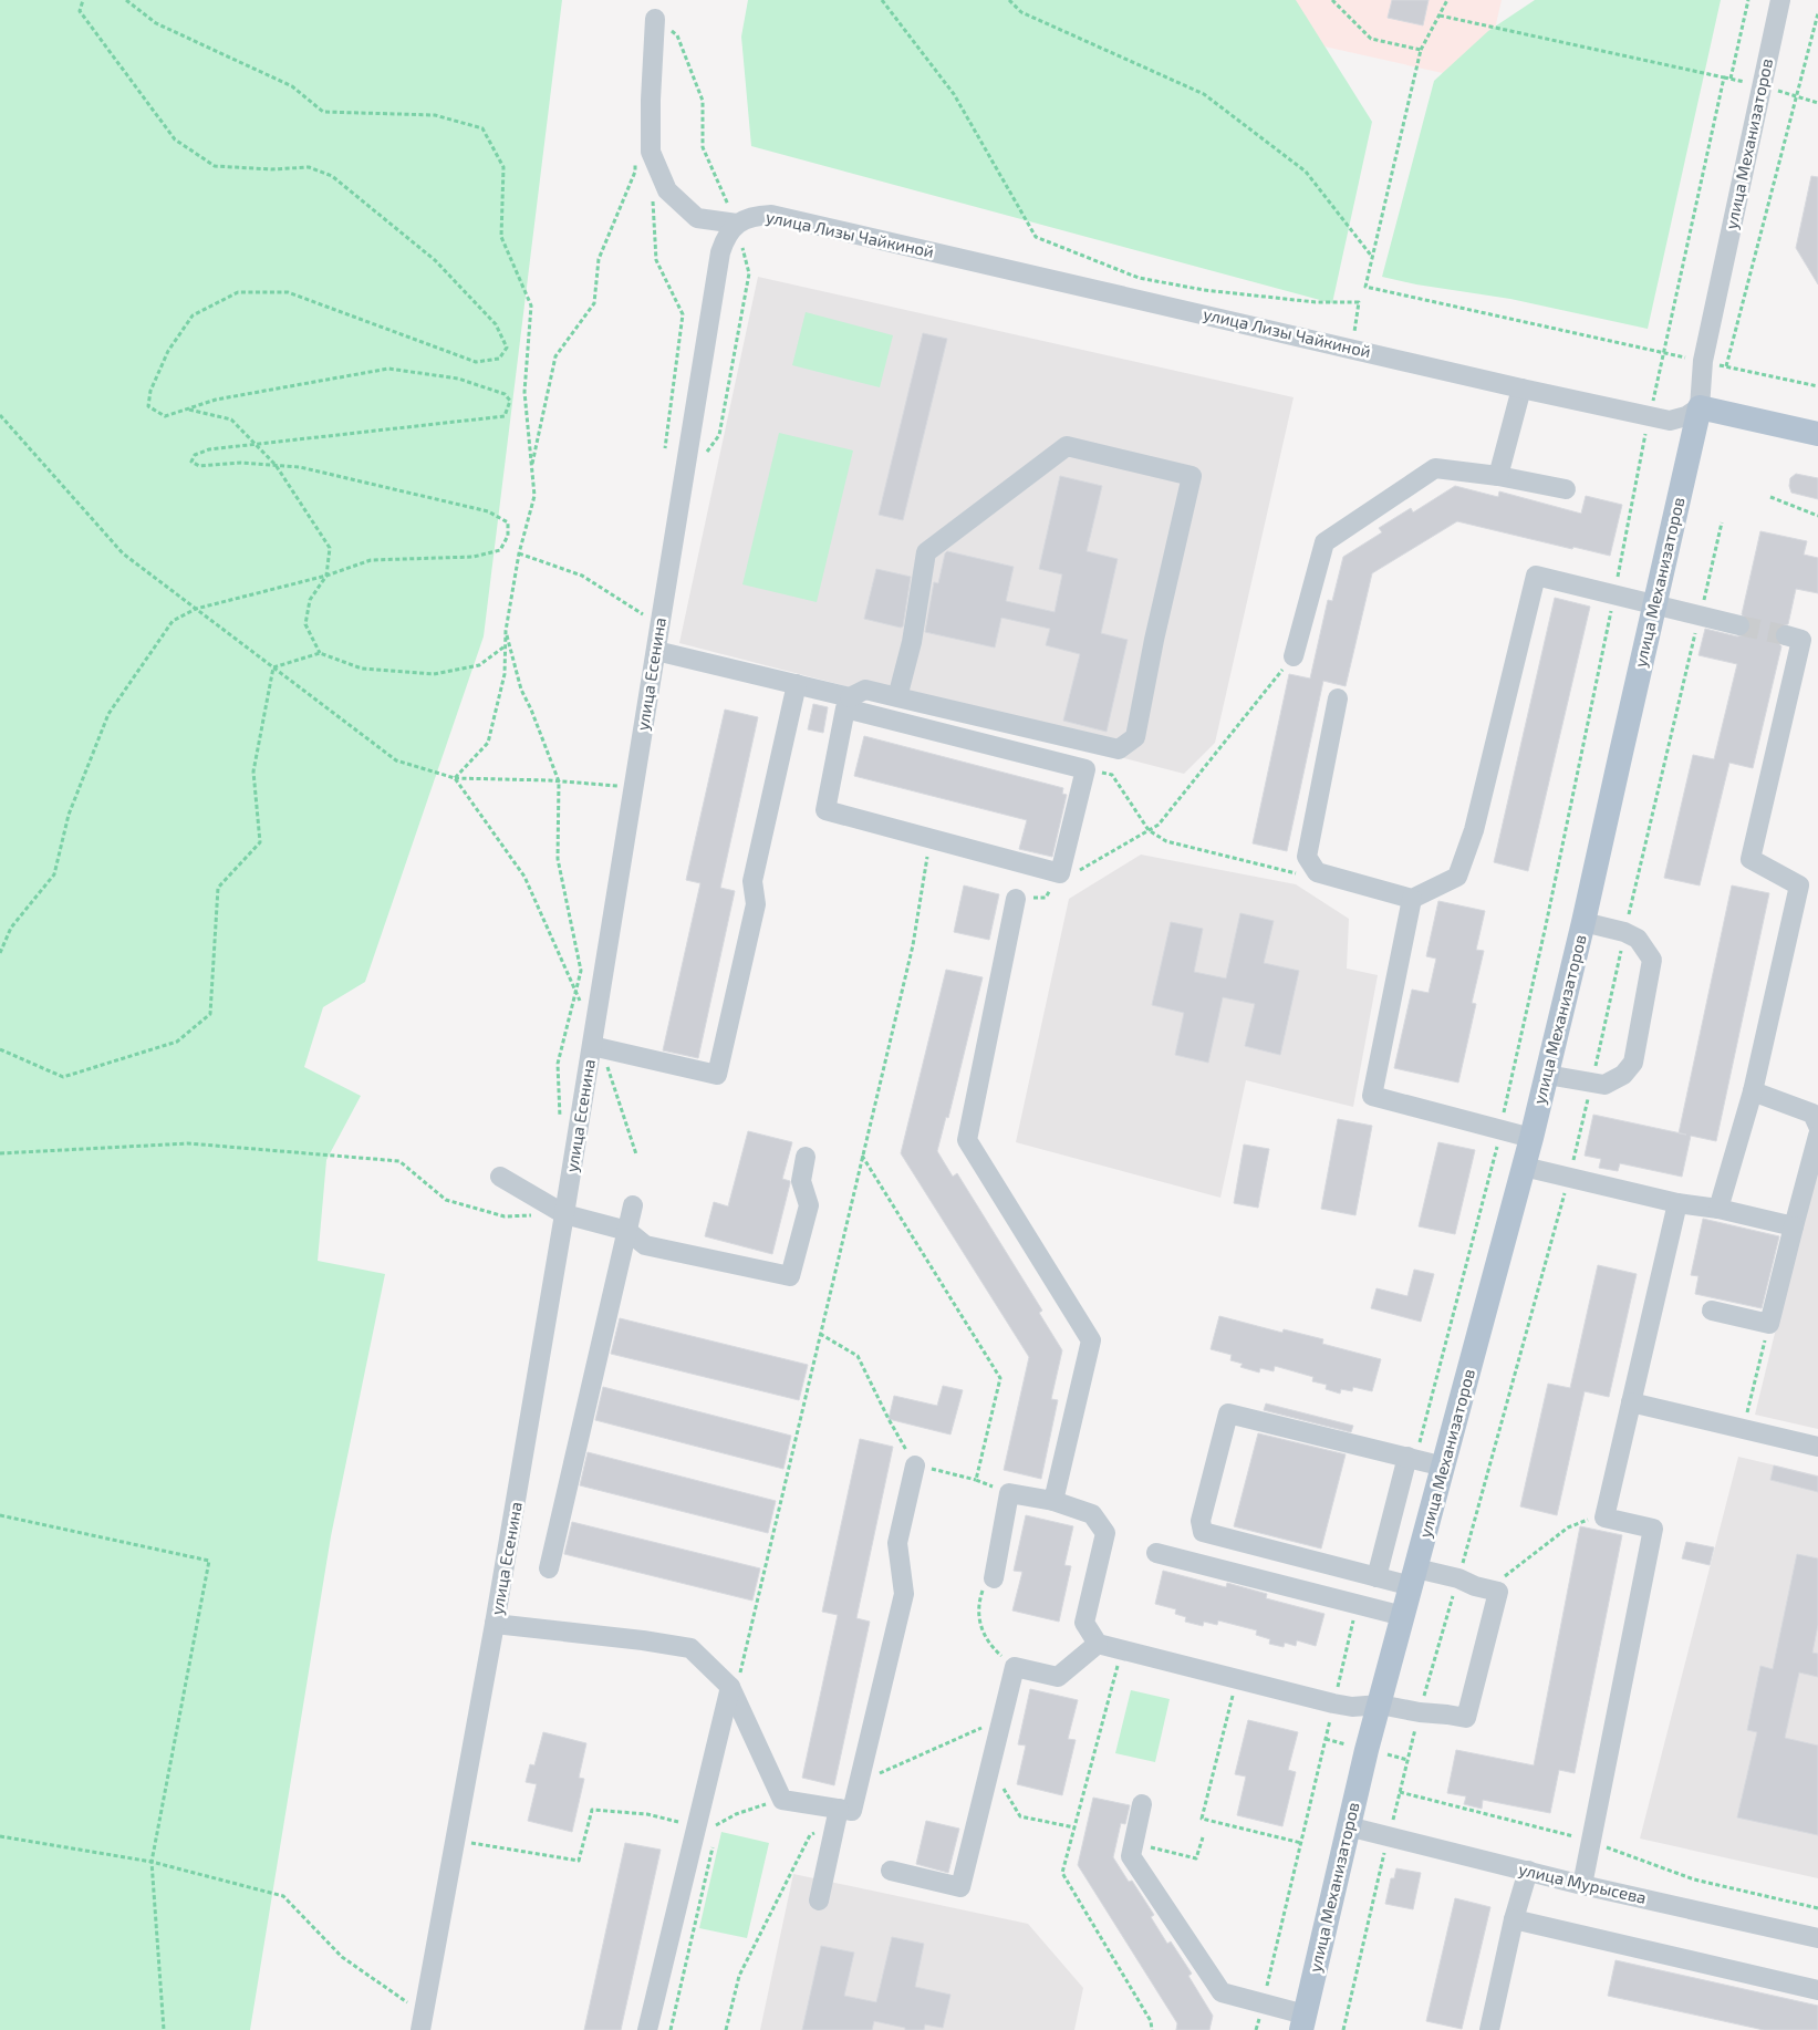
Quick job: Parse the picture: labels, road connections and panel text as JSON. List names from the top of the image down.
{
  "streets": {
    "main road": ["улица Механизаторов"],
    "street": ["улица Лизы Чайкиной", "улица Есенина", "улица Мурысева"]
  },
  "crossings": [
    ["улица Механизаторов", "улица Лизы Чайкиной"],
    ["улица Механизаторов", "улица Мурысева"],
    ["улица Лизы Чайкиной", "улица Есенина"]
  ]
}
